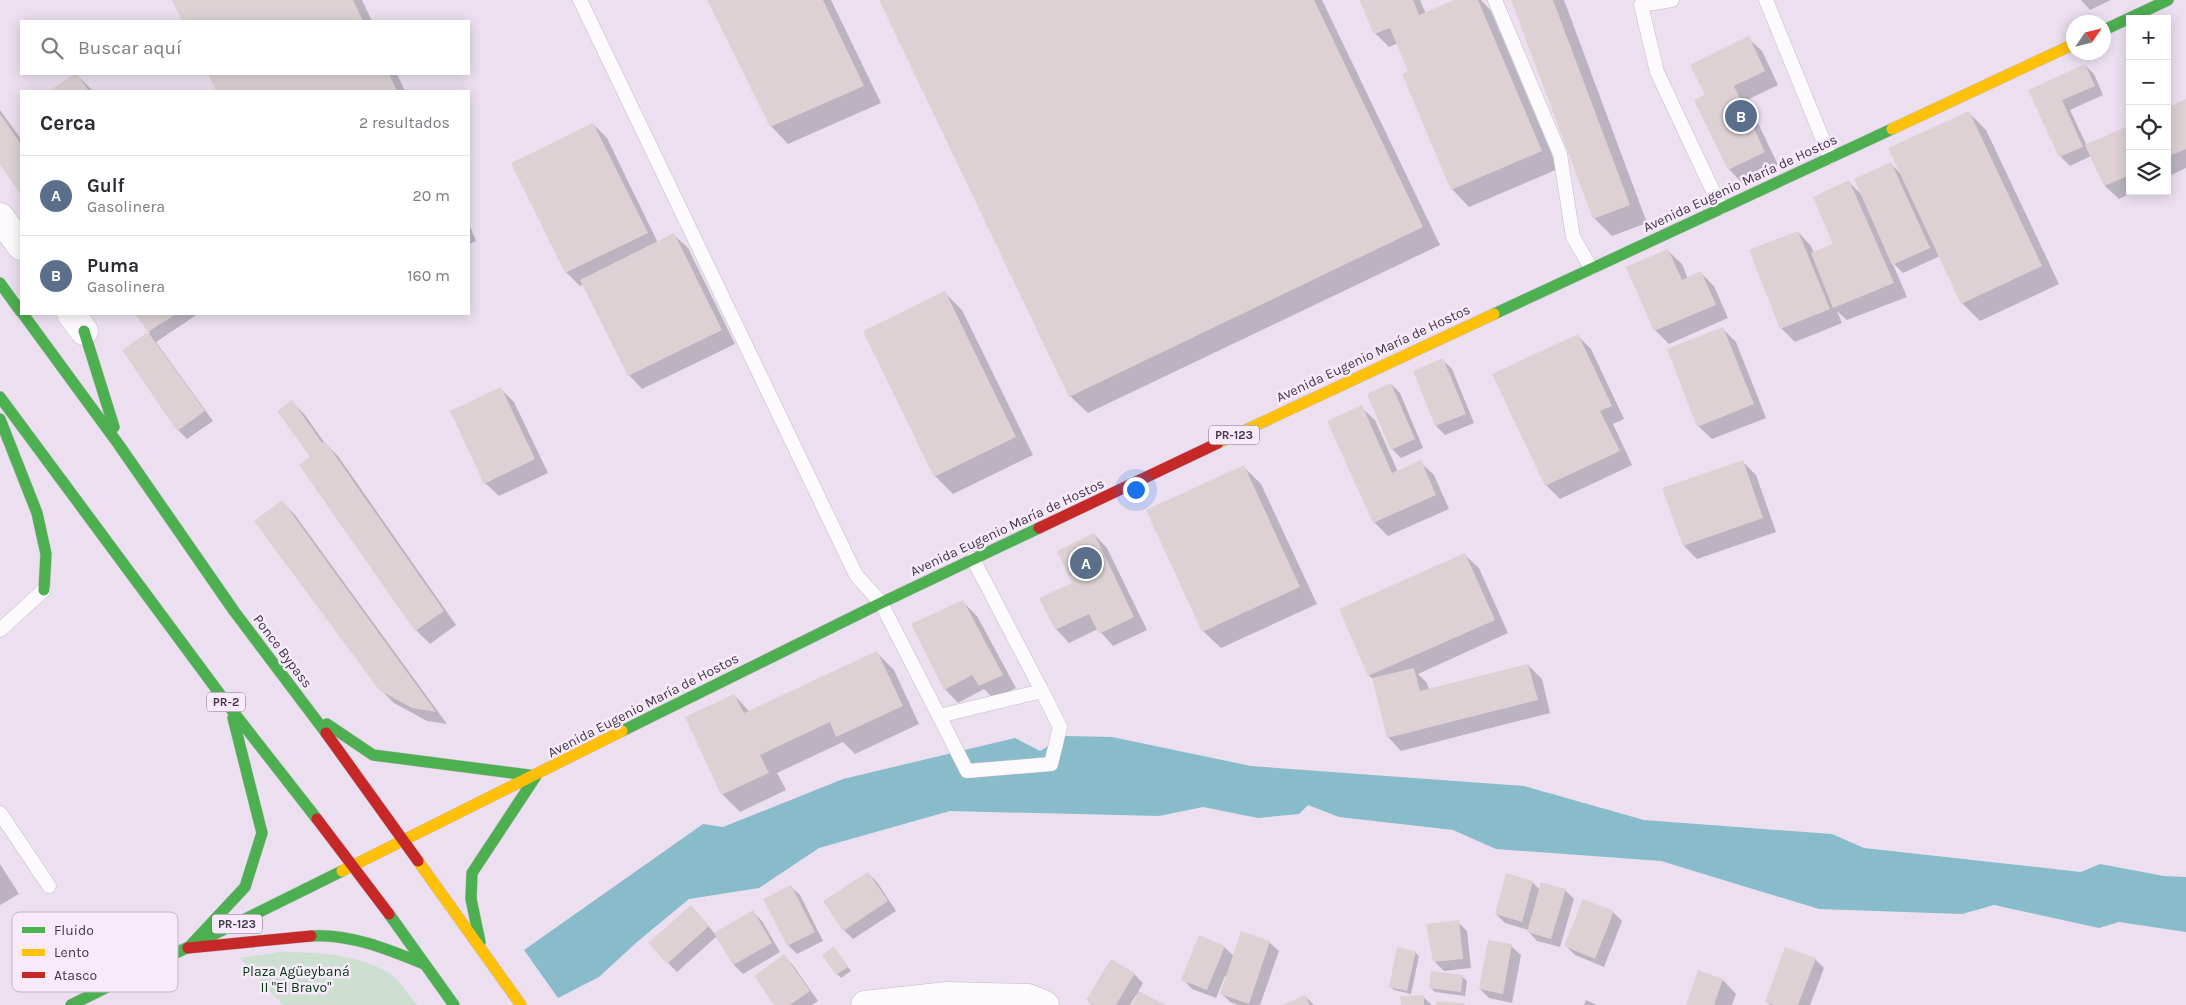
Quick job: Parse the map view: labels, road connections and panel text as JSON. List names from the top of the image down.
{
  "streets": {
    "main road": [
      "Avenida Eugenio María de Hostos",
      "PR-123",
      "Ponce Bypass",
      "PR-2"
    ]
  },
  "crossings": [
    ["Avenida Eugenio María de Hostos", "Ponce Bypass"],
    ["Avenida Eugenio María de Hostos", "PR-2"]
  ],
  "parks": ["Plaza Agüeybaná II \"El Bravo\""],
  "legend": ["Fluido", "Lento", "Atasco"],
  "north": "top right",
  "page": {
    "map_buttons": ["+", "−"],
    "search": "Buscar aquí",
    "heading": ["Cerca", "2 resultados"],
    "pins": ["B", "A"],
    "list": [
      {
        "mark": "A",
        "name": "Gulf",
        "note": "Gasolinera",
        "value": "20 m"
      },
      {
        "mark": "B",
        "name": "Puma",
        "note": "Gasolinera",
        "value": "160 m"
      }
    ]
  }
}
